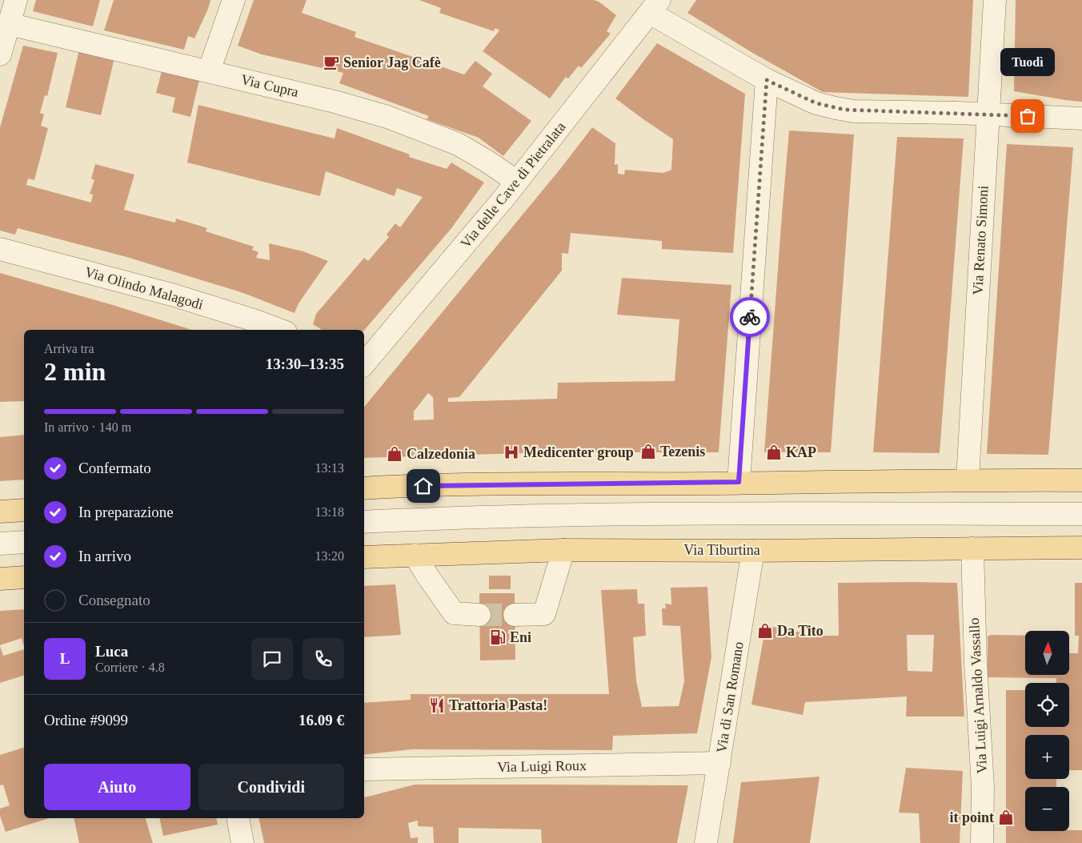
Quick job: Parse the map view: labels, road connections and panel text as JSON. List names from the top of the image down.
{
  "streets": {
    "main road": ["Via Tiburtina"],
    "street": [
      "Via Cupra",
      "Via delle Cave di Pietralata",
      "Via Renato Simoni",
      "Via Olindo Malagodi",
      "Via Luigi Arnaldo Vassallo",
      "Via di San Romano",
      "Via Luigi Roux"
    ]
  },
  "crossings": [
    ["Via Cupra", "Via delle Cave di Pietralata"],
    ["Via Tiburtina", "Via Luigi Arnaldo Vassallo"],
    ["Via Tiburtina", "Via di San Romano"],
    ["Via di San Romano", "Via Luigi Roux"]
  ],
  "places": {
    "cafe": ["Senior Jag Cafè"],
    "other": ["Tuodì"],
    "shop": [
      "Tezenis",
      "KAP",
      "Calzedonia",
      "Da Tito",
      "it point"
    ],
    "hospital": ["Medicenter group"],
    "fuel station": ["Eni"],
    "restaurant": ["Trattoria Pasta!"]
  },
  "north": "top",
  "page": {
    "bubble": "Tuodì",
    "heading": ["2 min", "Arriva tra", "13:30–13:35"],
    "panel": [
      "Luca",
      "Corriere · 4.8",
      "Ordine #9099",
      "16.09 €"
    ],
    "bar": "In arrivo · 140 m",
    "list": [
      ["Confermato", "13:13"],
      ["In preparazione", "13:18"],
      ["In arrivo", "13:20"],
      "Consegnato"
    ],
    "map_buttons": ["+", "−"],
    "round": "L",
    "buttons": ["Aiuto", "Condividi"]
  }
}
